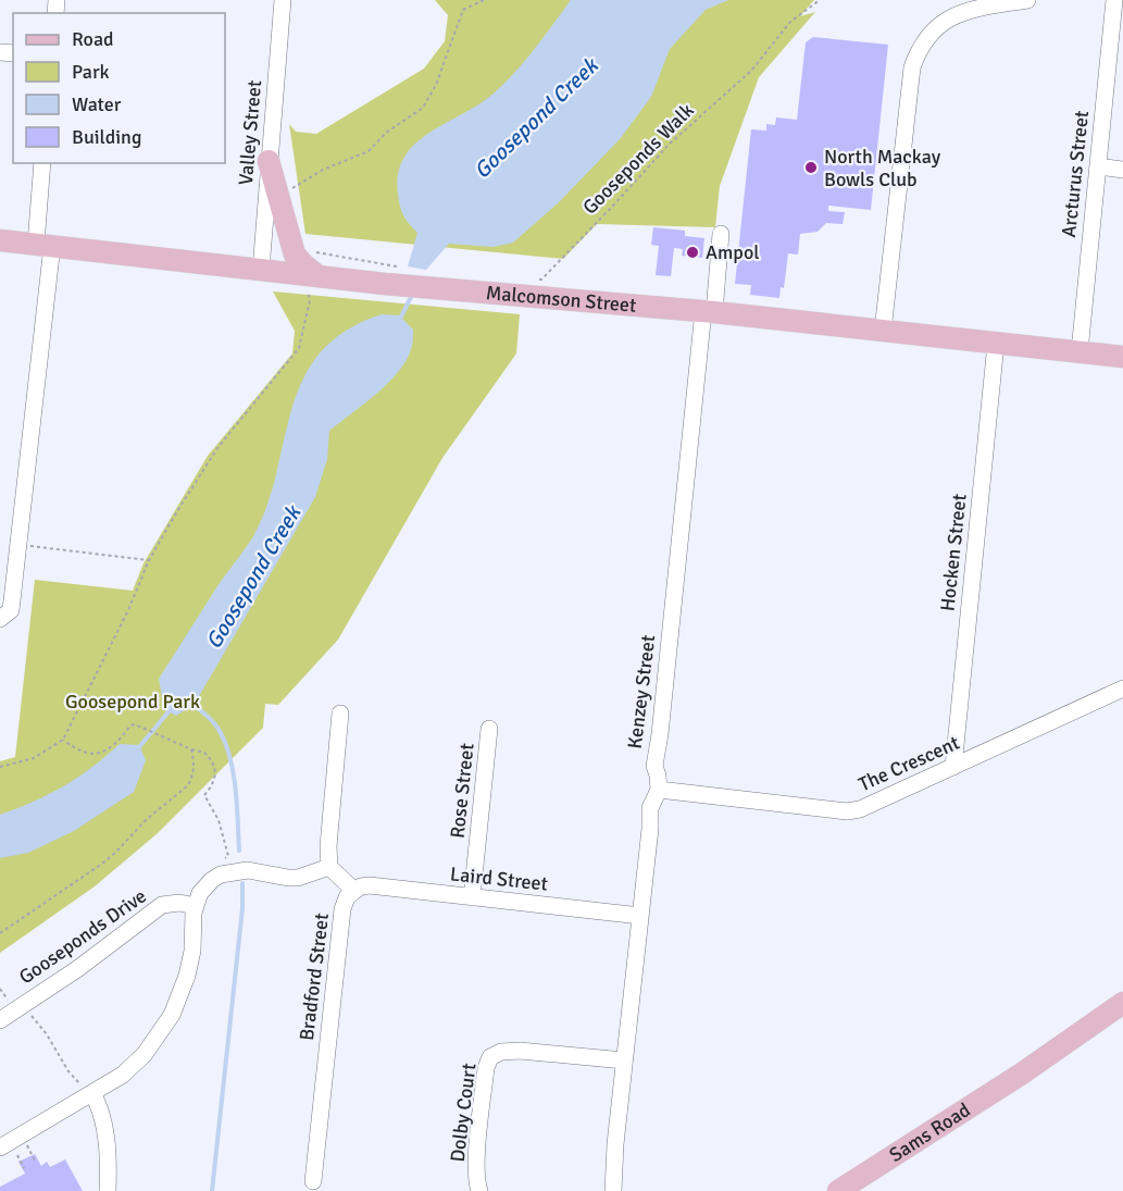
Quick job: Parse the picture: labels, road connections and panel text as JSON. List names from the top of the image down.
{
  "streets": {
    "main road": ["Malcomson Street", "Sams Road"],
    "street": [
      "Valley Street",
      "Arcturus Street",
      "Hocken Street",
      "Kenzey Street",
      "The Crescent",
      "Rose Street",
      "Laird Street",
      "Gooseponds Drive",
      "Bradford Street",
      "Dolby Court"
    ],
    "path": ["Gooseponds Walk"]
  },
  "crossings": [
    ["Valley Street", "Malcomson Street"],
    ["Arcturus Street", "Malcomson Street"],
    ["Malcomson Street", "Hocken Street"],
    ["Malcomson Street", "Kenzey Street"],
    ["Hocken Street", "The Crescent"],
    ["Kenzey Street", "The Crescent"],
    ["Kenzey Street", "Laird Street"],
    ["Kenzey Street", "Dolby Court"],
    ["Rose Street", "Laird Street"],
    ["Laird Street", "Bradford Street"]
  ],
  "water": ["Goosepond Creek"],
  "parks": ["Goosepond Park"],
  "places": ["North Mackay Bowls Club", "Ampol"],
  "legend": [
    "Road",
    "Park",
    "Water",
    "Building"
  ]
}
